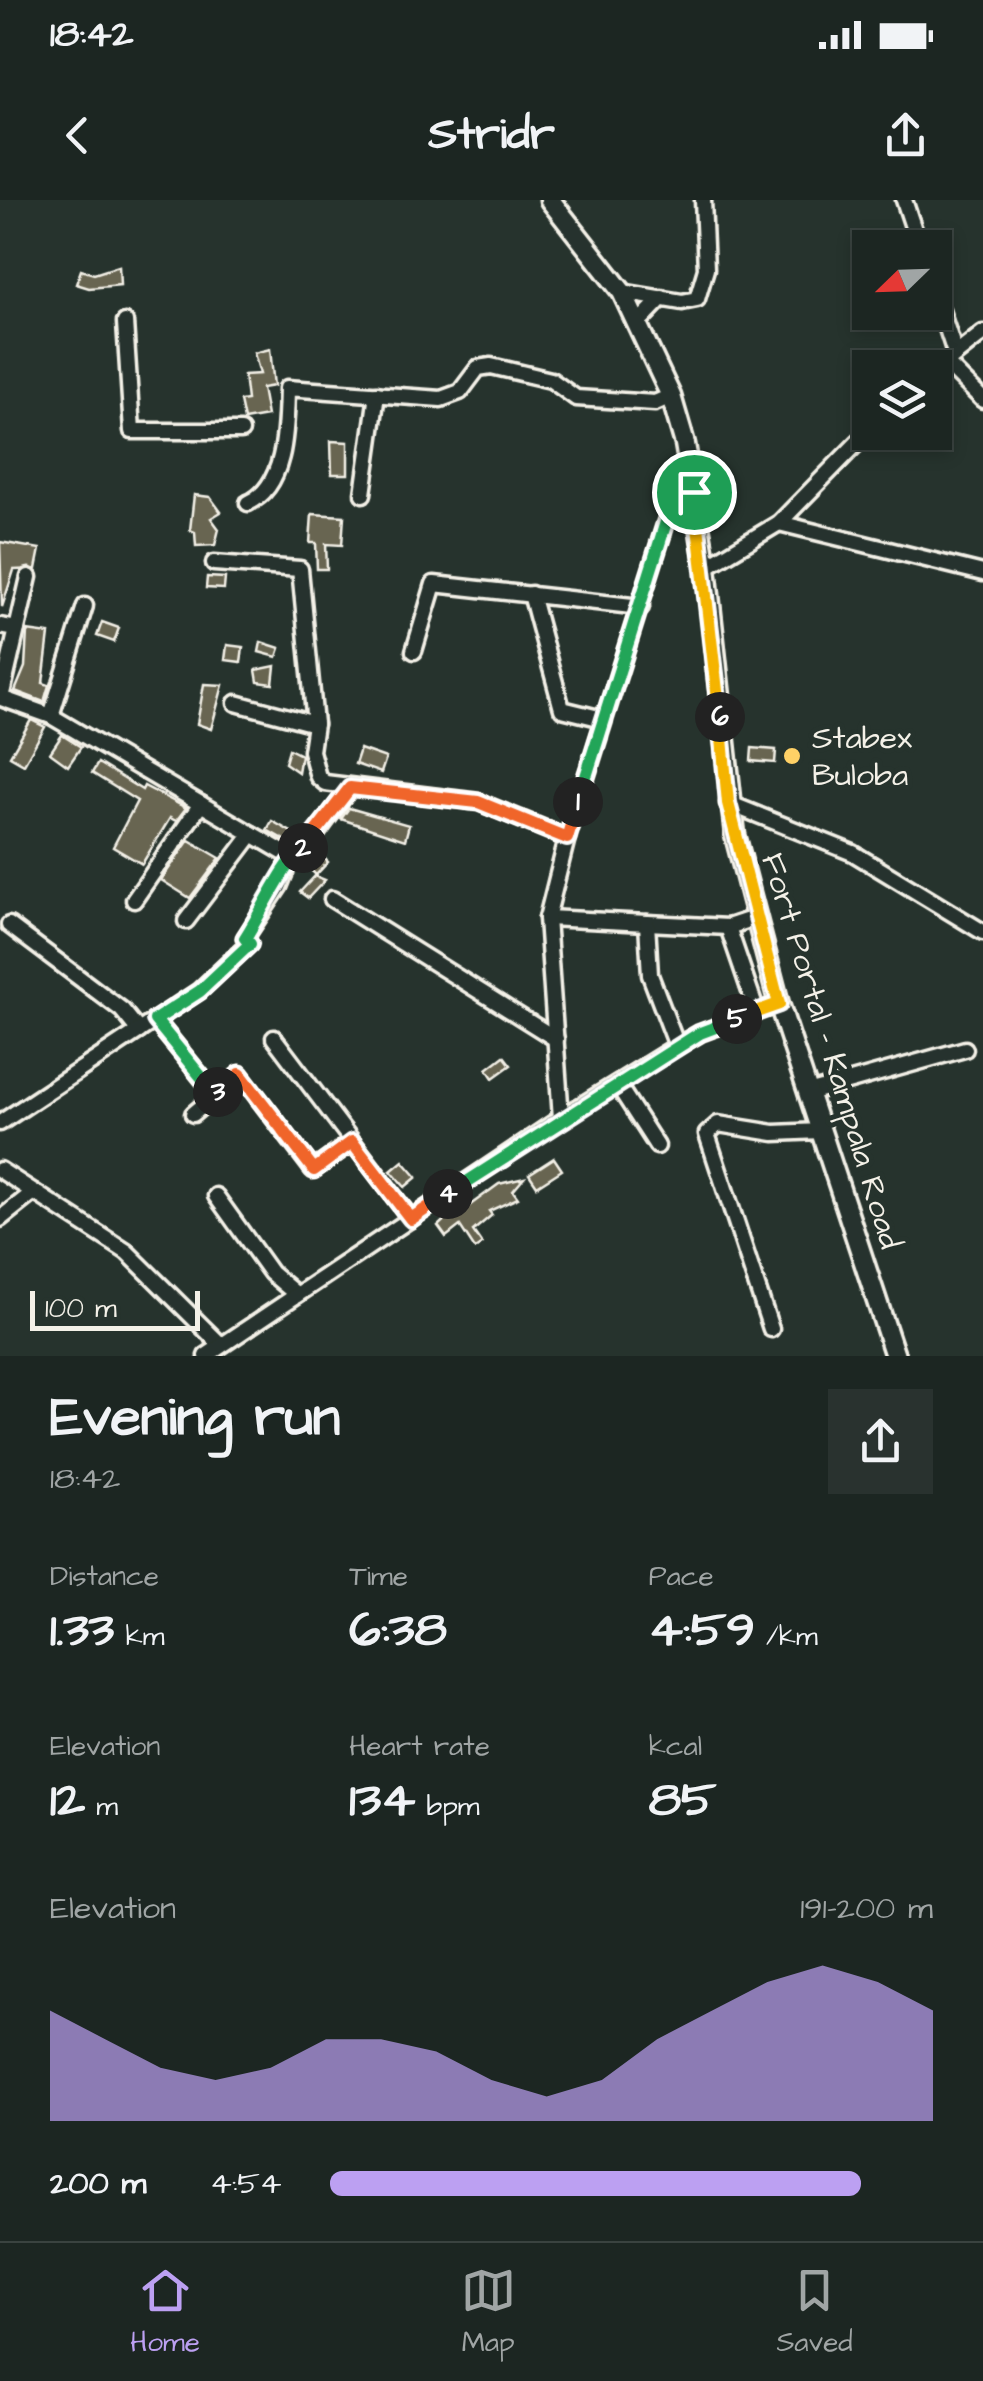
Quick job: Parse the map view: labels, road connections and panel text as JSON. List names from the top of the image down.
{
  "streets": {
    "main road": ["Fort Portal - Kampala Road"]
  },
  "places": ["Stabex Buloba"],
  "scale_bar": "100 m",
  "north": "bottom left",
  "page": {
    "status": "18:42",
    "header": "Stridr",
    "pins": [
      "6",
      "1",
      "2",
      "5",
      "3",
      "4"
    ],
    "scale": "100 m",
    "heading": ["Evening run", "18:42"],
    "stats": [
      ["Distance", "1.33 km"],
      ["Time", "6:38"],
      ["Pace", "4:59 /km"],
      ["Elevation", "12 m"],
      ["Heart rate", "134 bpm"],
      ["kcal", "85"]
    ],
    "chart": ["Elevation", "191–200 m"],
    "list": [
      {
        "name": "200 m",
        "note": "4:54"
      }
    ],
    "tabs": ["Home", "Map", "Saved"]
  }
}
